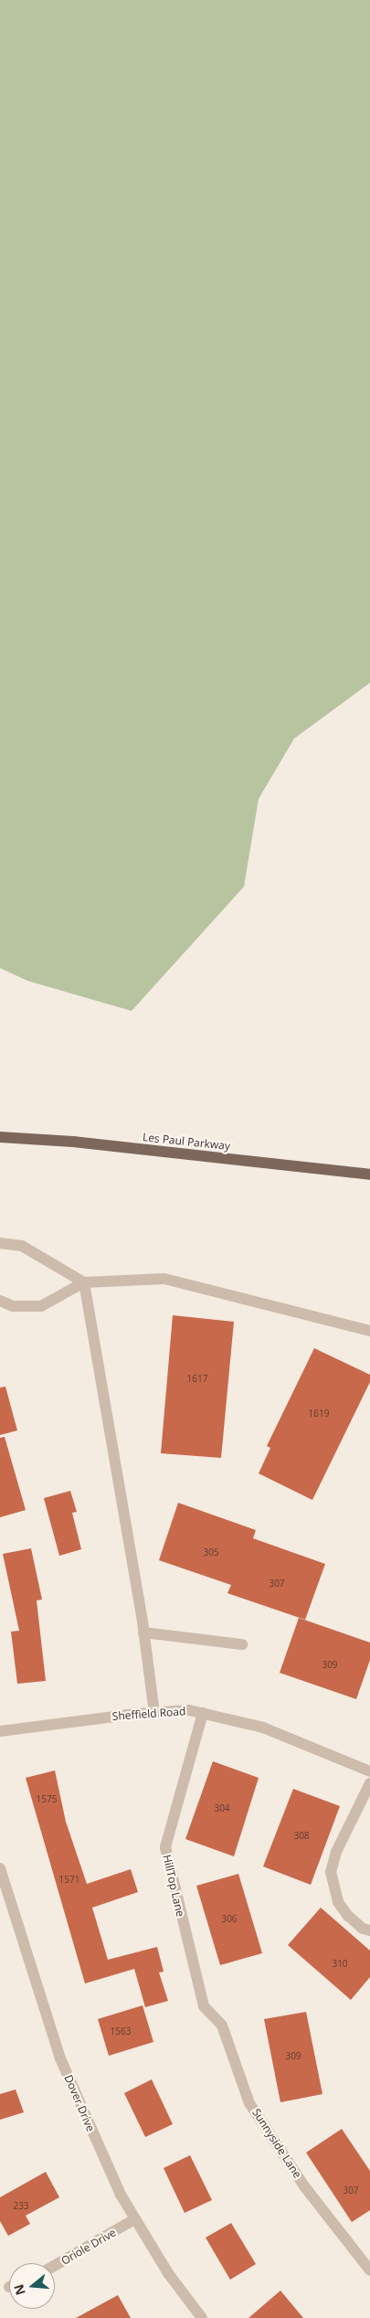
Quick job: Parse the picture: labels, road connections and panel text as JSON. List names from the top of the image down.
{
  "streets": {
    "main road": ["Les Paul Parkway"],
    "street": [
      "Sheffield Road",
      "HillTop Lane",
      "Dover Drive",
      "Sunnyside Lane",
      "Oriole Drive"
    ]
  },
  "crossings": [
    ["Sheffield Road", "HillTop Lane"],
    ["HillTop Lane", "Sunnyside Lane"],
    ["Dover Drive", "Oriole Drive"]
  ],
  "house_numbers": [
    "1617",
    "1619",
    "305",
    "307",
    "309",
    "1575",
    "304",
    "308",
    "1571",
    "306",
    "310",
    "1563",
    "309",
    "307",
    "233"
  ],
  "north": "left"
}
